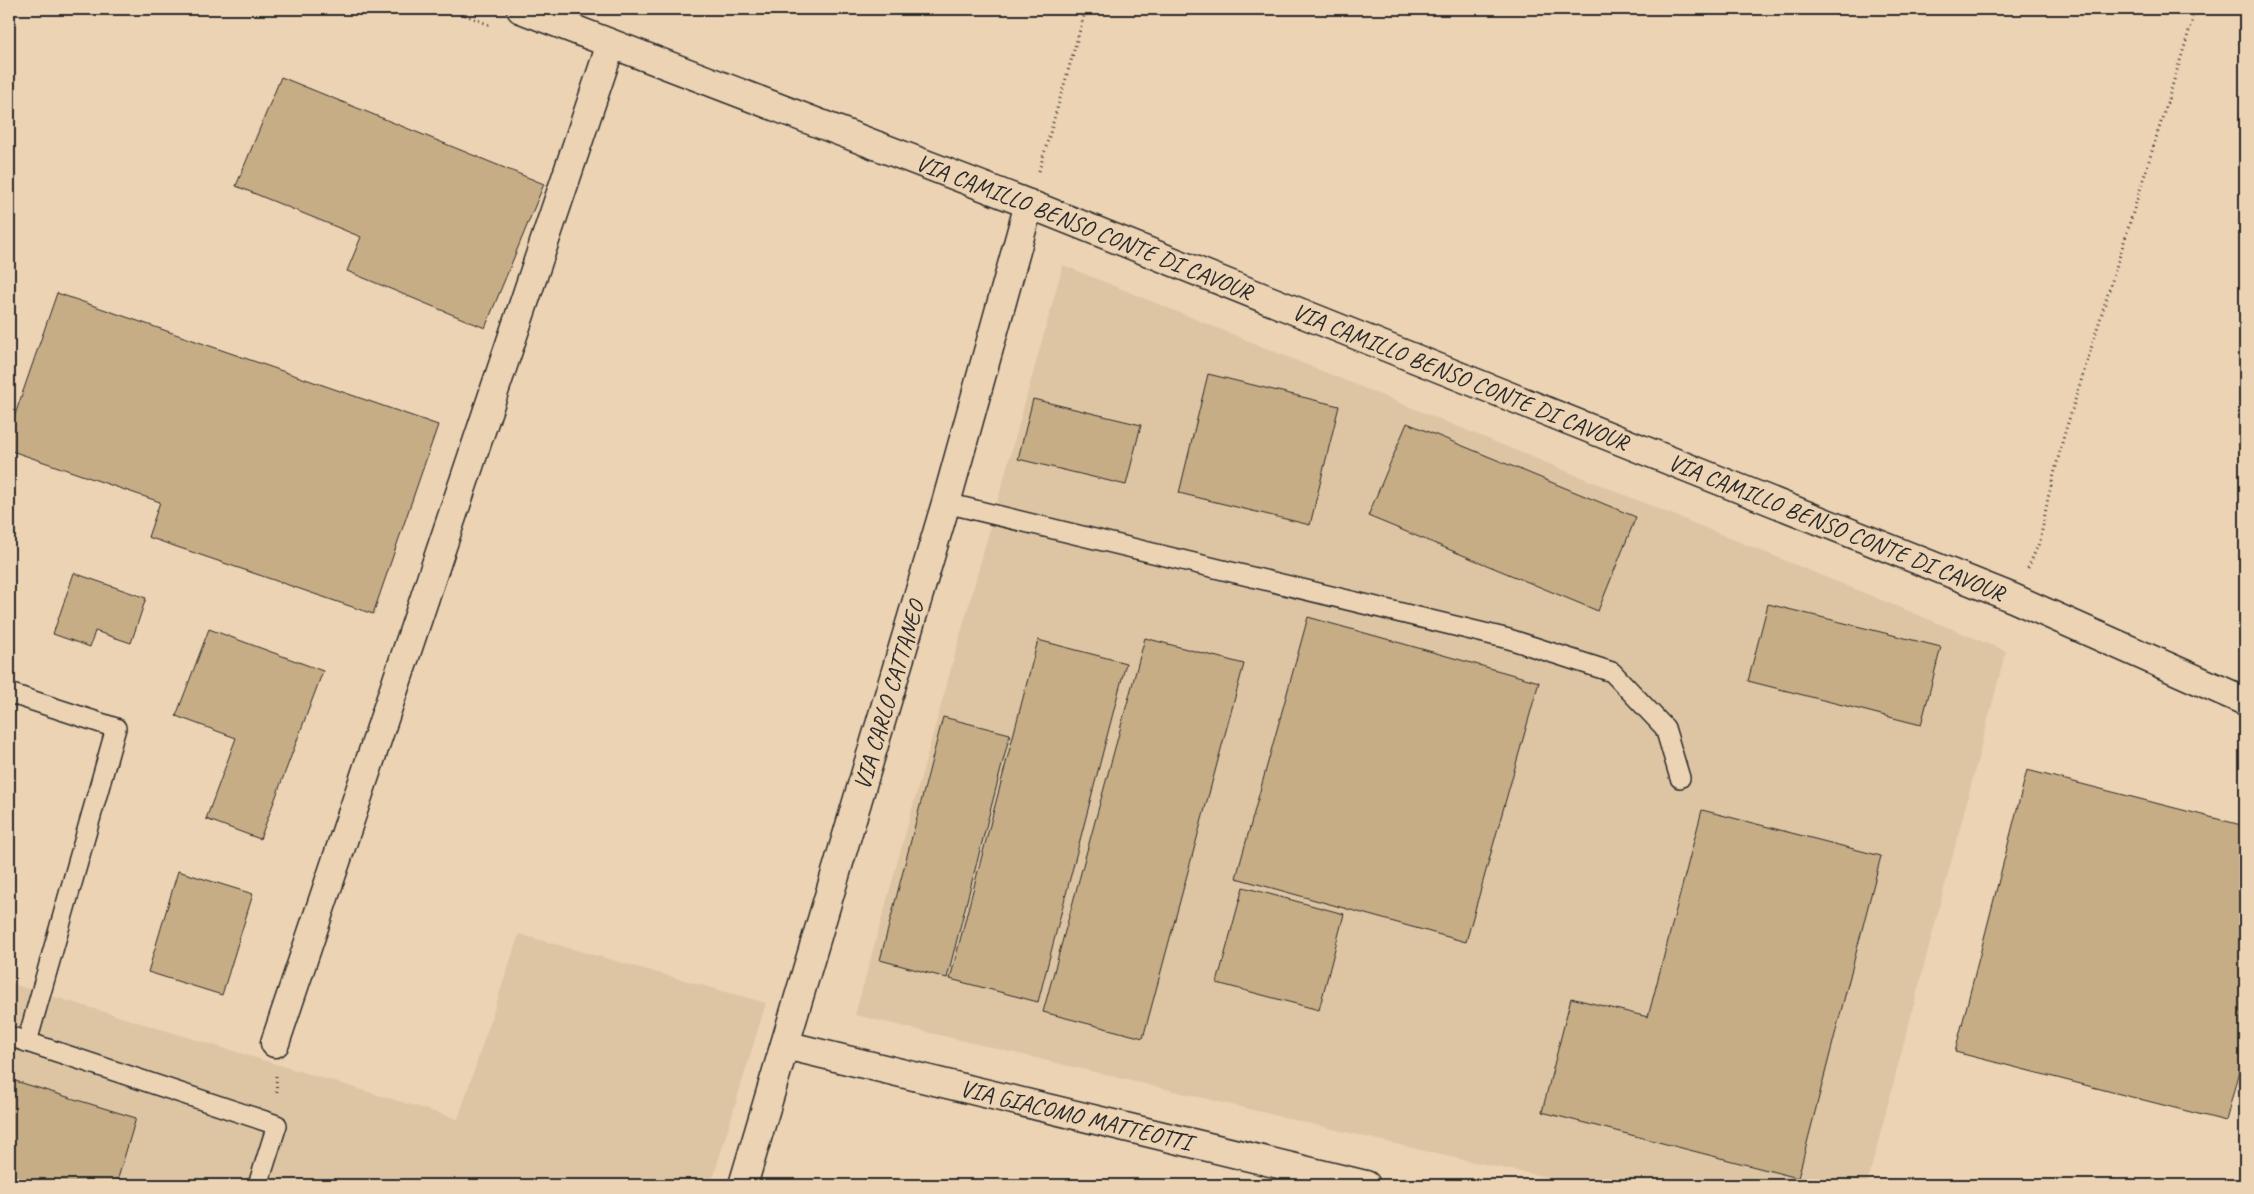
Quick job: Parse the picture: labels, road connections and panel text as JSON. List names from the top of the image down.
{
  "streets": {
    "street": ["VIA CAMILLO BENSO CONTE DI CAVOUR", "VIA CARLO CATTANEO", "VIA GIACOMO MATTEOTTI"]
  },
  "crossings": [
    ["VIA CAMILLO BENSO CONTE DI CAVOUR", "VIA CARLO CATTANEO"],
    ["VIA CARLO CATTANEO", "VIA GIACOMO MATTEOTTI"]
  ]
}
